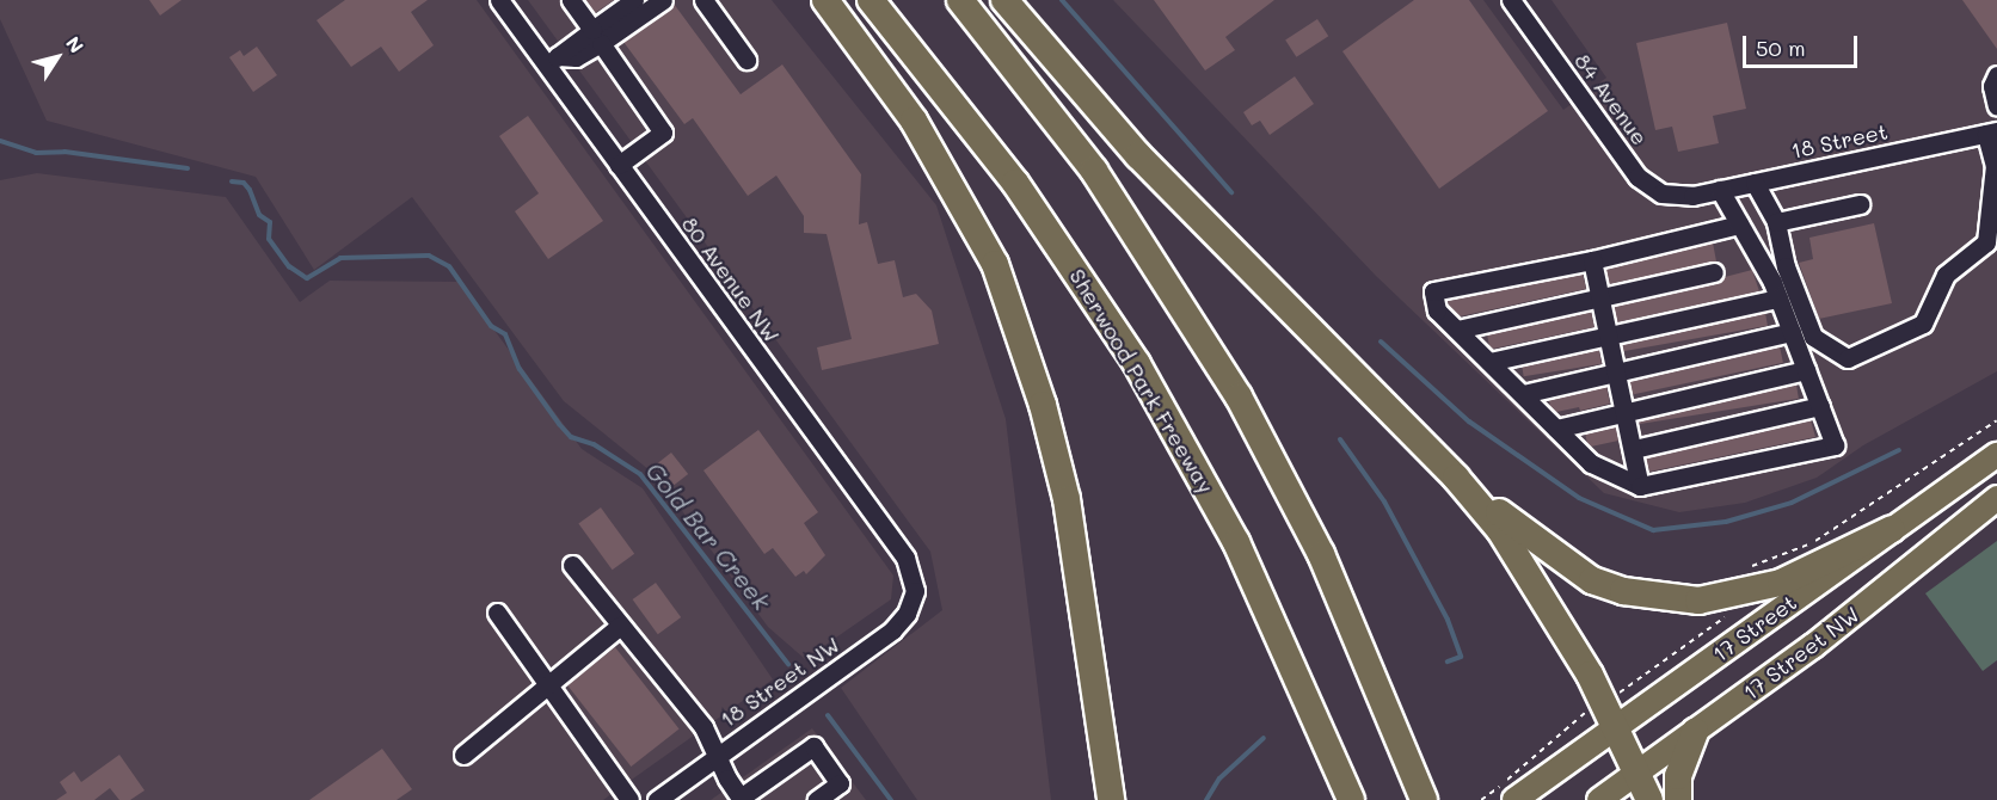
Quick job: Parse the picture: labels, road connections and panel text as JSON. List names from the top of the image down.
{
  "streets": {
    "highway": ["Sherwood Park Freeway"],
    "main road": ["17 Street", "17 Street NW"],
    "street": [
      "84 Avenue",
      "18 Street",
      "80 Avenue NW",
      "18 Street NW"
    ]
  },
  "crossings": [
    ["84 Avenue", "18 Street"],
    ["80 Avenue NW", "18 Street NW"]
  ],
  "water": ["Gold Bar Creek"],
  "scale_bar": "50 m",
  "north": "top right"
}
